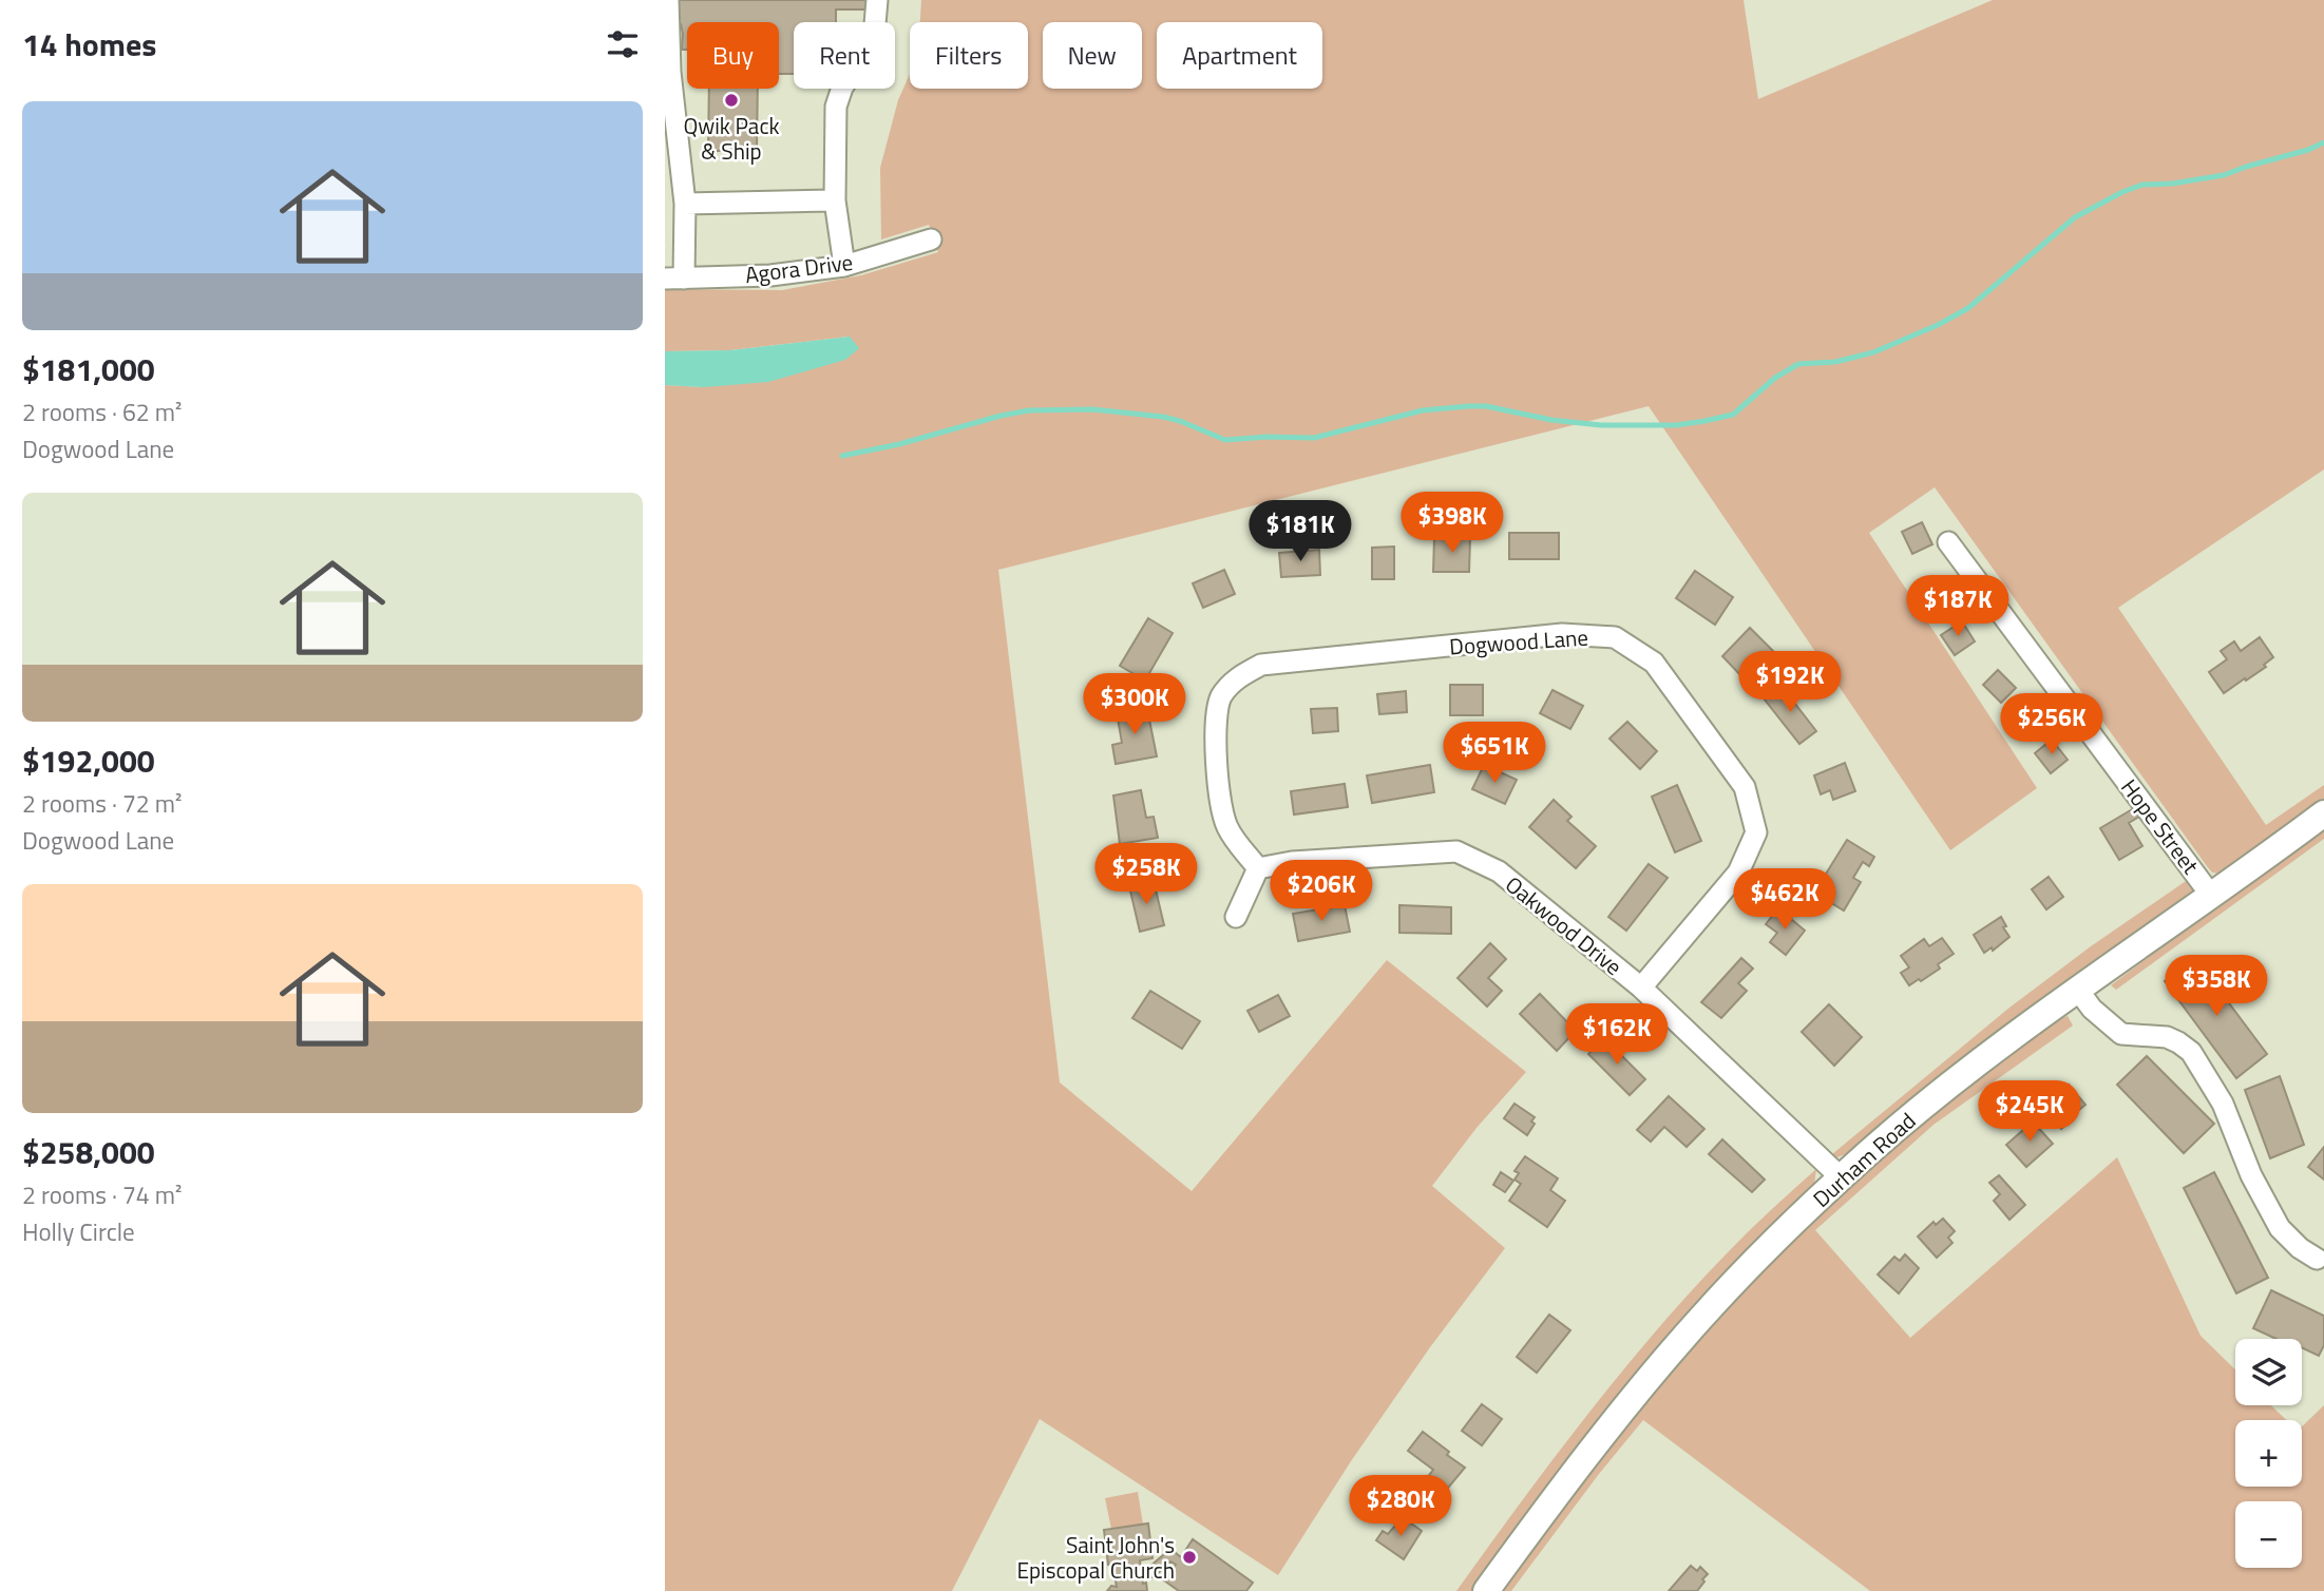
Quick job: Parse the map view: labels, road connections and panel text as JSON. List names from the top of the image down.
{
  "streets": {
    "main road": ["Durham Road"],
    "street": [
      "Agora Drive",
      "Dogwood Lane",
      "Hope Street",
      "Oakwood Drive"
    ]
  },
  "crossings": [
    ["Dogwood Lane", "Oakwood Drive"],
    ["Hope Street", "Durham Road"],
    ["Oakwood Drive", "Durham Road"]
  ],
  "places": ["Qwik Pack & Ship", "Saint John's Episcopal Church"],
  "page": {
    "heading": "14 homes",
    "chip": [
      "Buy",
      "Rent",
      "Filters",
      "New",
      "Apartment"
    ],
    "list": [
      {
        "name": "$181,000",
        "note": "2 rooms · 62 m² · Dogwood Lane"
      },
      {
        "name": "$192,000",
        "note": "2 rooms · 72 m² · Dogwood Lane"
      },
      {
        "name": "$258,000",
        "note": "2 rooms · 74 m² · Holly Circle"
      }
    ],
    "price": [
      "$398K",
      "$181K",
      "$187K",
      "$192K",
      "$300K",
      "$256K",
      "$651K",
      "$258K",
      "$206K",
      "$462K",
      "$358K",
      "$162K",
      "$245K",
      "$280K"
    ],
    "map_buttons": ["+", "−"]
  }
}
